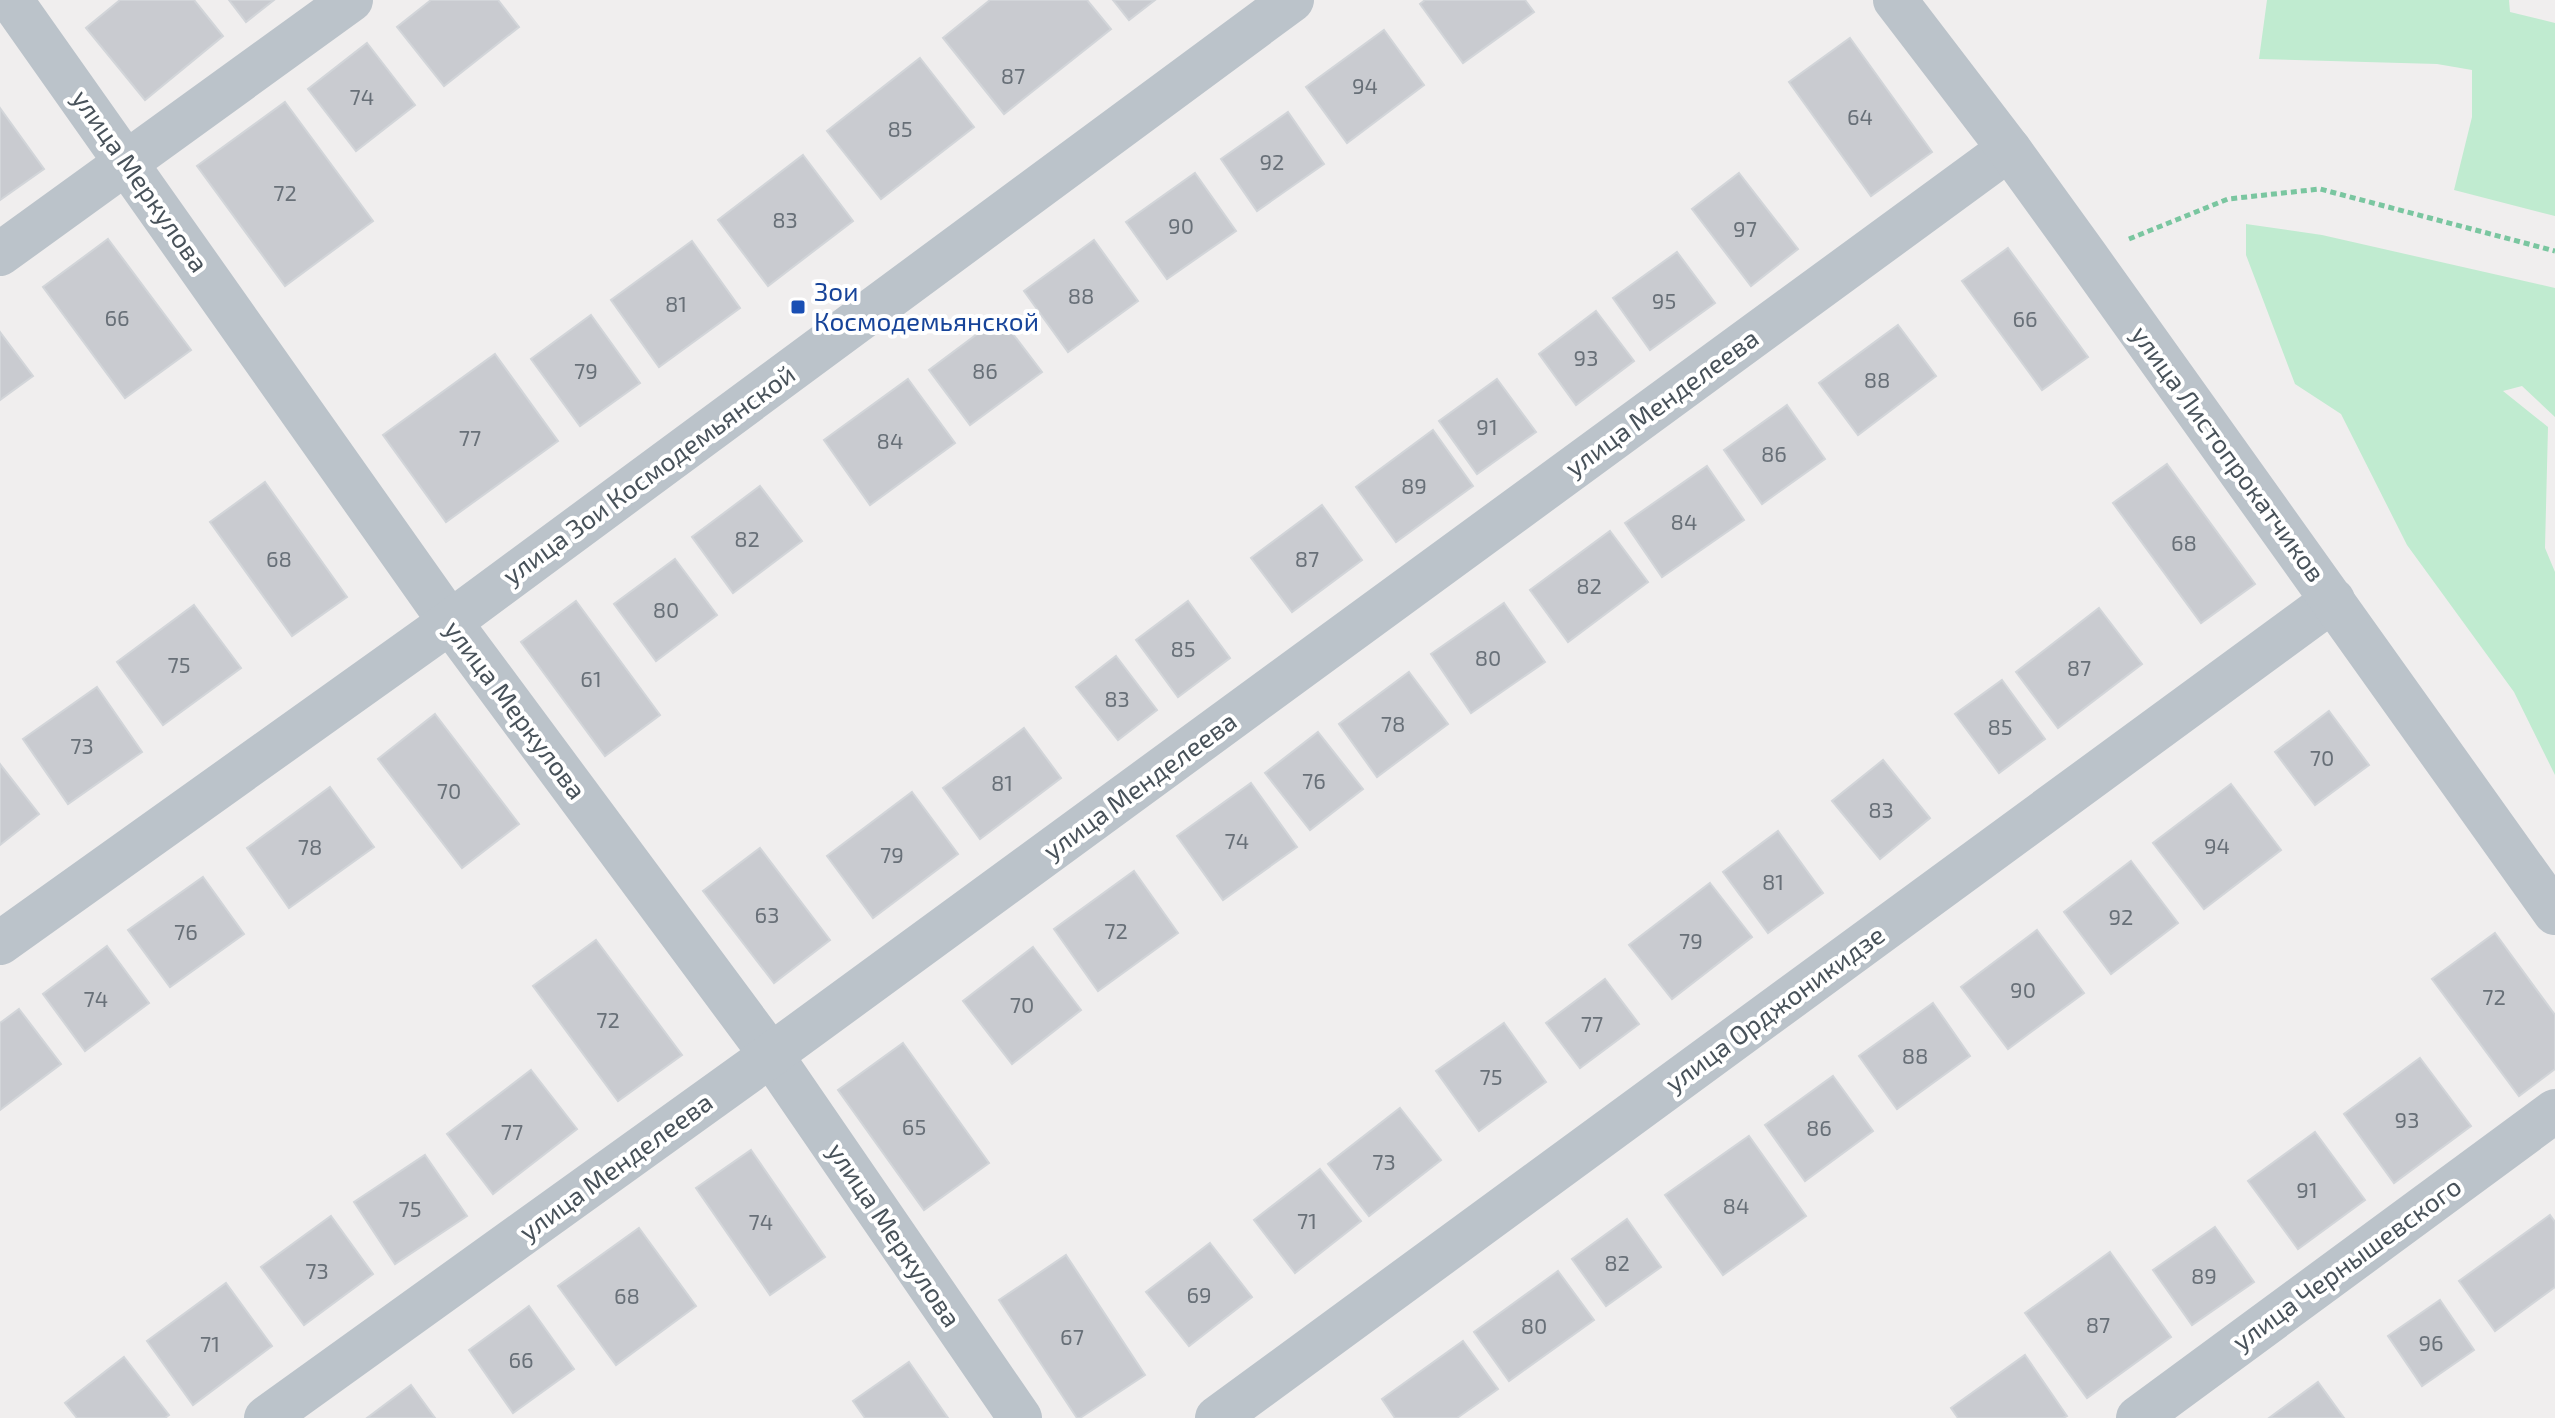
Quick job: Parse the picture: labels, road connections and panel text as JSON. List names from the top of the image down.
{
  "streets": {
    "street": [
      "улица Меркулова",
      "улица Менделеева",
      "улица Листопрокатчиков",
      "улица Зои Космодемьянской",
      "улица Орджоникидзе",
      "улица Чернышевского"
    ]
  },
  "crossings": [
    ["улица Меркулова", "улица Менделеева"],
    ["улица Меркулова", "улица Зои Космодемьянской"],
    ["улица Менделеева", "улица Листопрокатчиков"],
    ["улица Листопрокатчиков", "улица Орджоникидзе"]
  ],
  "places": {
    "transit": ["Зои Космодемьянской"]
  },
  "house_numbers": [
    "87",
    "94",
    "74",
    "64",
    "85",
    "92",
    "72",
    "83",
    "90",
    "97",
    "88",
    "95",
    "81",
    "66",
    "66",
    "93",
    "79",
    "86",
    "88",
    "91",
    "77",
    "84",
    "86",
    "89",
    "84",
    "82",
    "68",
    "68",
    "87",
    "82",
    "80",
    "85",
    "80",
    "75",
    "87",
    "61",
    "83",
    "78",
    "85",
    "73",
    "70",
    "76",
    "81",
    "70",
    "83",
    "74",
    "94",
    "78",
    "79",
    "81",
    "63",
    "92",
    "72",
    "76",
    "79",
    "90",
    "72",
    "74",
    "70",
    "72",
    "77",
    "88",
    "75",
    "93",
    "65",
    "86",
    "77",
    "73",
    "91",
    "84",
    "75",
    "71",
    "74",
    "82",
    "73",
    "89",
    "69",
    "68",
    "87",
    "80",
    "67",
    "96",
    "71",
    "66"
  ]
}
